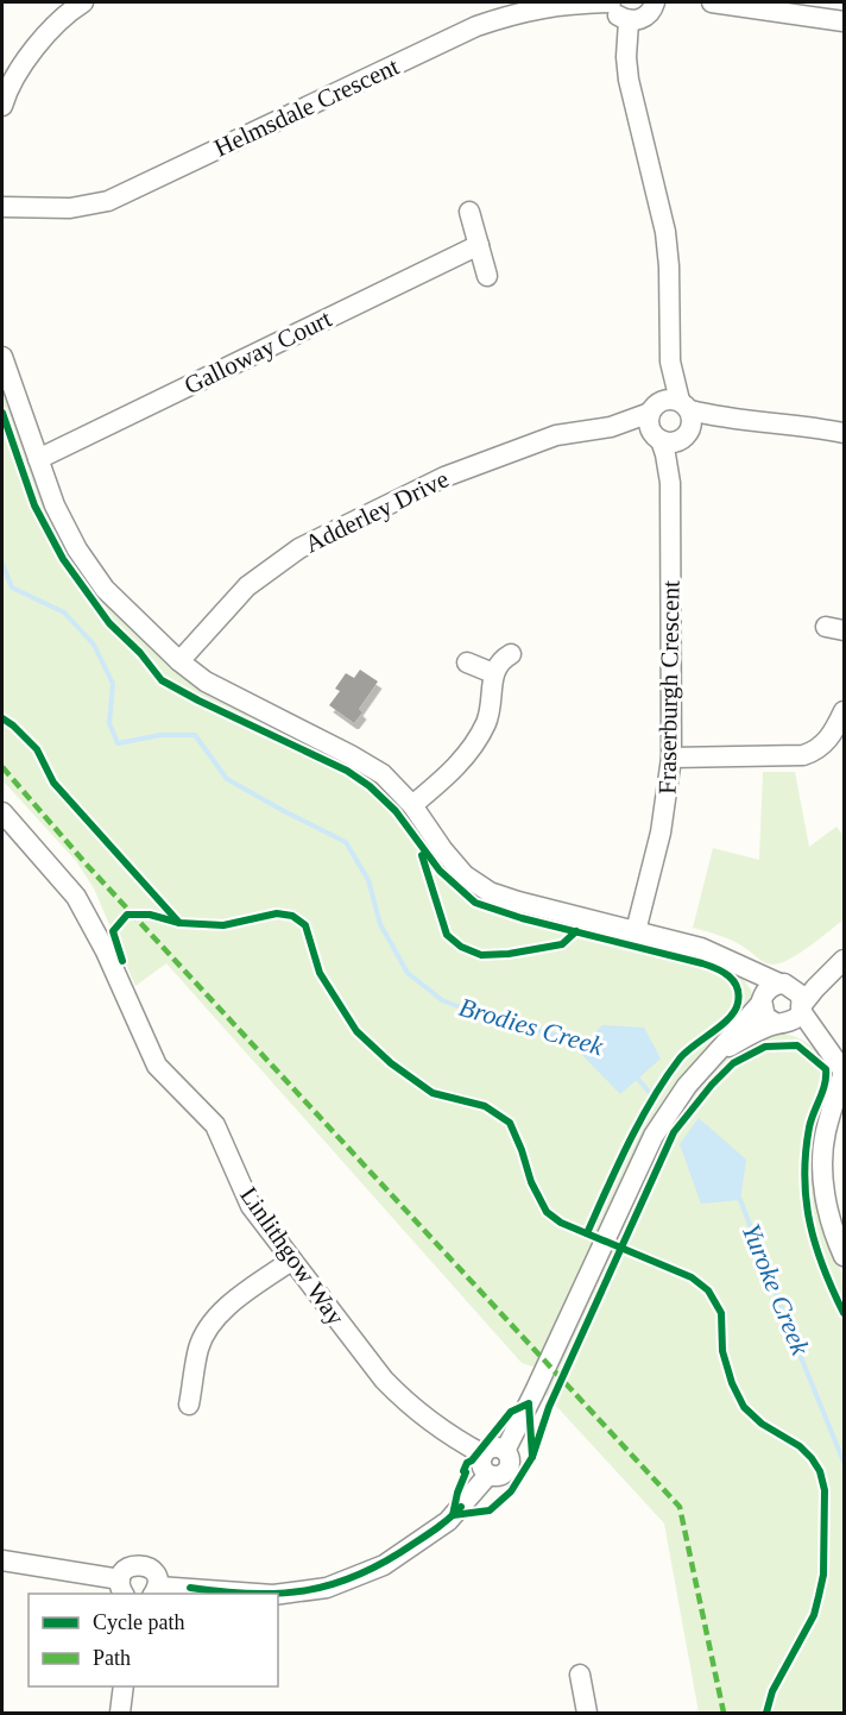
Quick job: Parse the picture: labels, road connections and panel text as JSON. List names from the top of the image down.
{
  "streets": {
    "street": [
      "Helmsdale Crescent",
      "Galloway Court",
      "Adderley Drive",
      "Fraserburgh Crescent",
      "Linlithgow Way"
    ]
  },
  "crossings": [
    ["Adderley Drive", "Fraserburgh Crescent"]
  ],
  "water": ["Brodies Creek", "Yuroke Creek"],
  "legend": ["Cycle path", "Path"]
}
